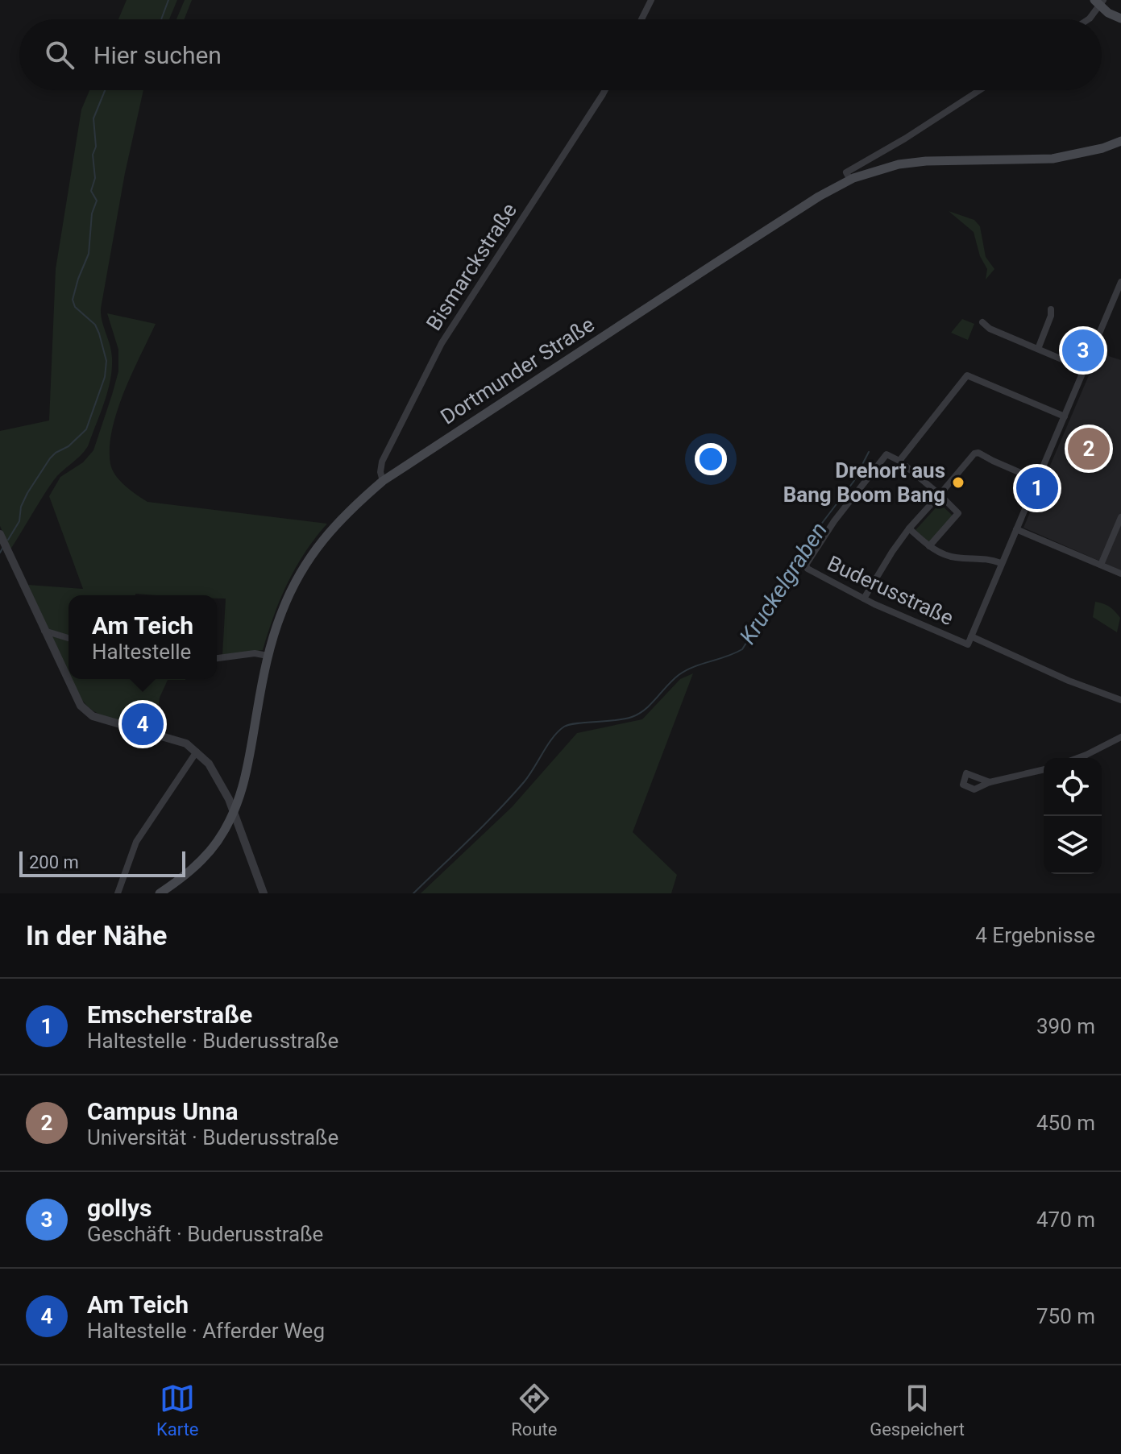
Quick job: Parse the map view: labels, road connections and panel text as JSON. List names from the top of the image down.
{
  "streets": {
    "main road": ["Dortmunder Straße"],
    "street": ["Bismarckstraße", "Buderusstraße"]
  },
  "crossings": [
    ["Bismarckstraße", "Dortmunder Straße"]
  ],
  "water": ["Kruckelgraben"],
  "places": ["Drehort aus Bang Boom Bang"],
  "scale_bar": "200 m",
  "page": {
    "search": "Hier suchen",
    "pins": [
      "3",
      "2",
      "1",
      "4"
    ],
    "popup": ["Am Teich", "Haltestelle"],
    "scale": "200 m",
    "heading": ["In der Nähe", "4 Ergebnisse"],
    "list": [
      {
        "mark": "1",
        "name": "Emscherstraße",
        "note": "Haltestelle · Buderusstraße",
        "value": "390 m"
      },
      {
        "mark": "2",
        "name": "Campus Unna",
        "note": "Universität · Buderusstraße",
        "value": "450 m"
      },
      {
        "mark": "3",
        "name": "gollys",
        "note": "Geschäft · Buderusstraße",
        "value": "470 m"
      },
      {
        "mark": "4",
        "name": "Am Teich",
        "note": "Haltestelle · Afferder Weg",
        "value": "750 m"
      }
    ],
    "nav": ["Karte", "Route", "Gespeichert"]
  }
}
